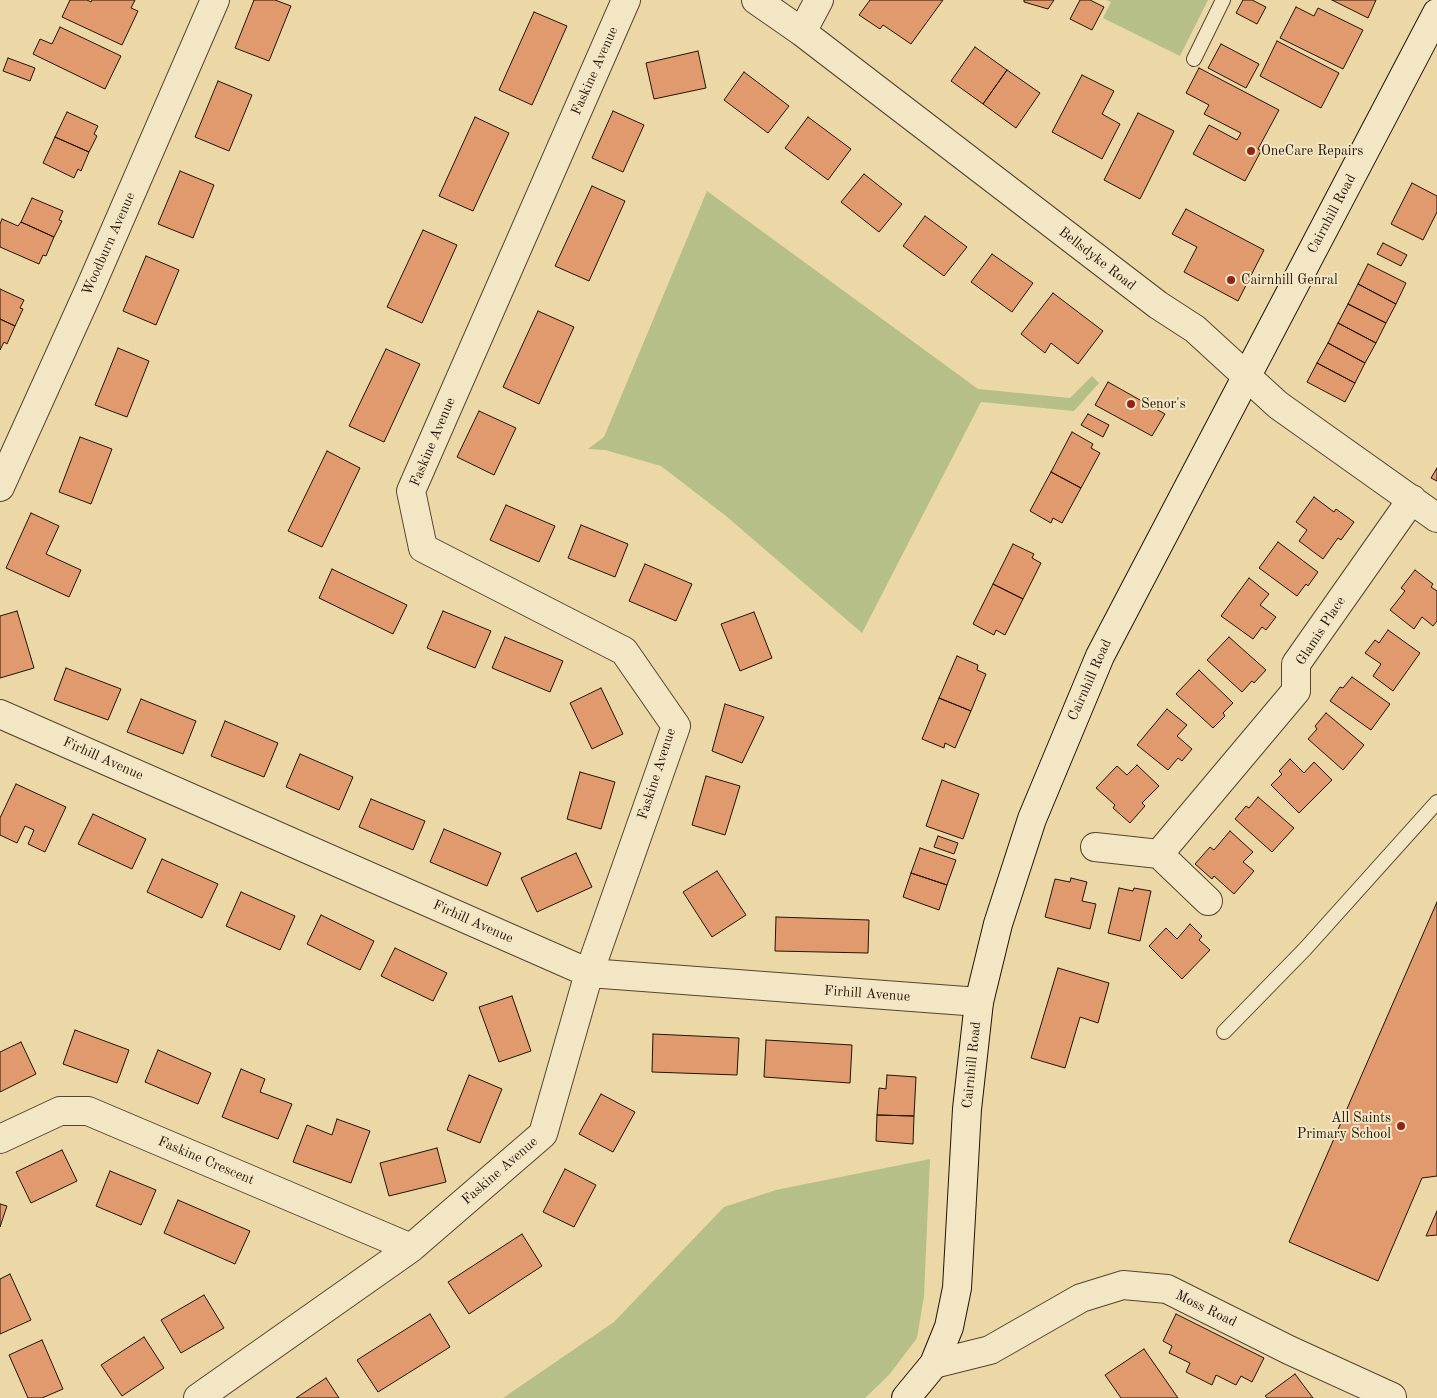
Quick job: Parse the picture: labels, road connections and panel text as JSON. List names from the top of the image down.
{
  "streets": {
    "street": [
      "Faskine Avenue",
      "Cairnhill Road",
      "Woodburn Avenue",
      "Bellsdyke Road",
      "Glamis Place",
      "Firhill Avenue",
      "Faskine Crescent",
      "Moss Road"
    ]
  },
  "crossings": [
    ["Faskine Avenue", "Firhill Avenue"],
    ["Faskine Avenue", "Faskine Crescent"],
    ["Cairnhill Road", "Bellsdyke Road"],
    ["Cairnhill Road", "Firhill Avenue"],
    ["Cairnhill Road", "Moss Road"],
    ["Bellsdyke Road", "Glamis Place"]
  ],
  "places": [
    "OneCare Repairs",
    "Cairnhill Genral",
    "Senor's",
    "All Saints Primary School"
  ]
}
